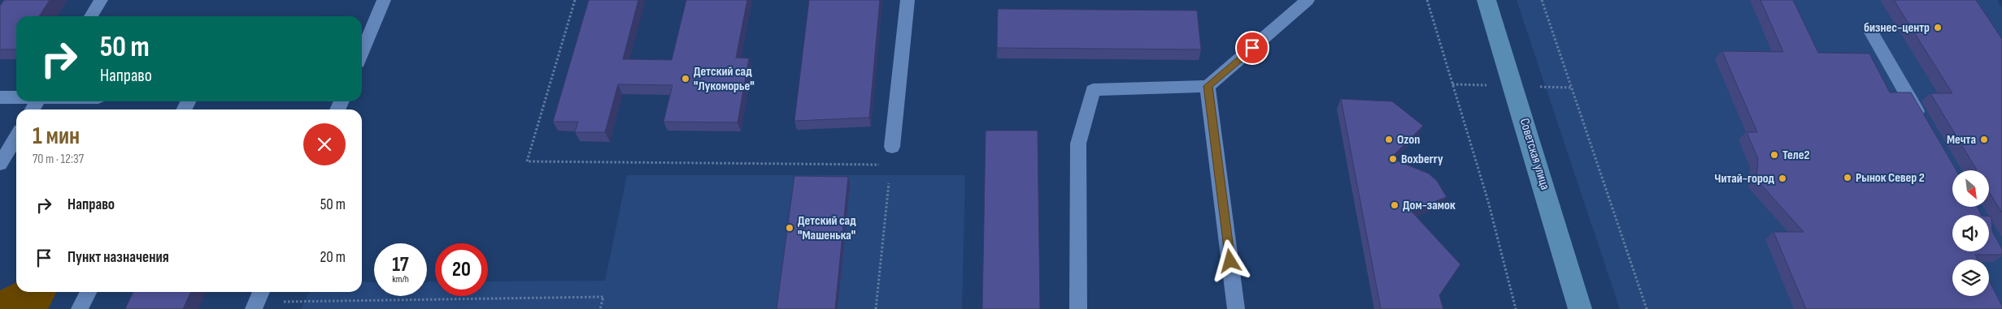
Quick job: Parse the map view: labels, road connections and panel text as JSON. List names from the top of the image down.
{
  "streets": {
    "main road": ["Советская улица"]
  },
  "places": [
    "бизнес-центр",
    "Детский сад \"Лукоморье\"",
    "Ozon",
    "Мечта",
    "Теле2",
    "Boxberry",
    "Рынок Север 2",
    "Читай-город",
    "Дом-замок",
    "Детский сад \"Машенька\""
  ],
  "north": "bottom right",
  "page": {
    "turn": ["50 m", "Направо"],
    "heading": ["1 мин", "70 m · 12:37"],
    "list": [
      {
        "name": "Направо",
        "value": "50 m"
      },
      {
        "name": "Пункт назначения",
        "value": "20 m"
      }
    ],
    "speed": "17 km/h",
    "limit": "20"
  }
}
